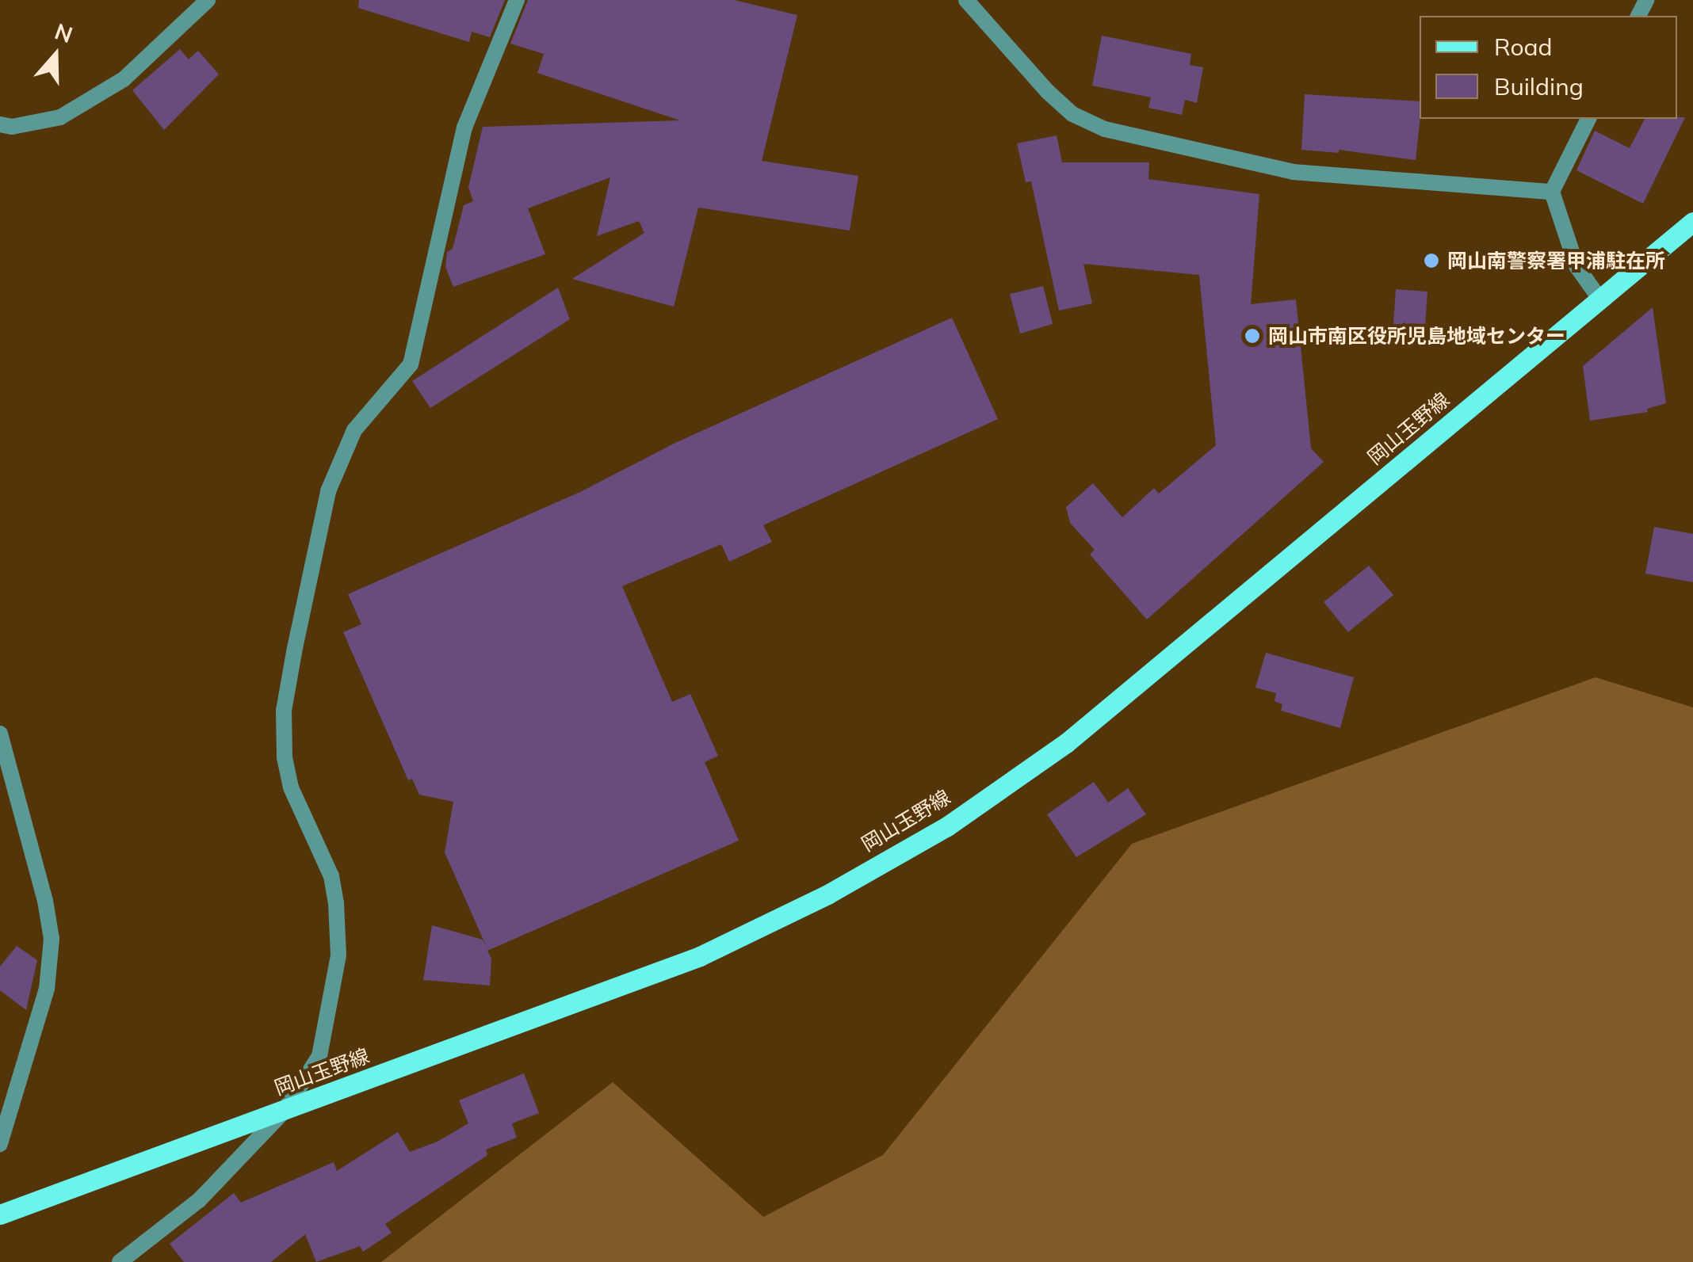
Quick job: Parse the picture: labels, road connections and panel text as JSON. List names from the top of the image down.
{
  "streets": {
    "main road": ["岡山玉野線"]
  },
  "places": ["岡山南警察署甲浦駐在所", "岡山市南区役所児島地域センター"],
  "legend": ["Road", "Building"],
  "north": "top"
}
